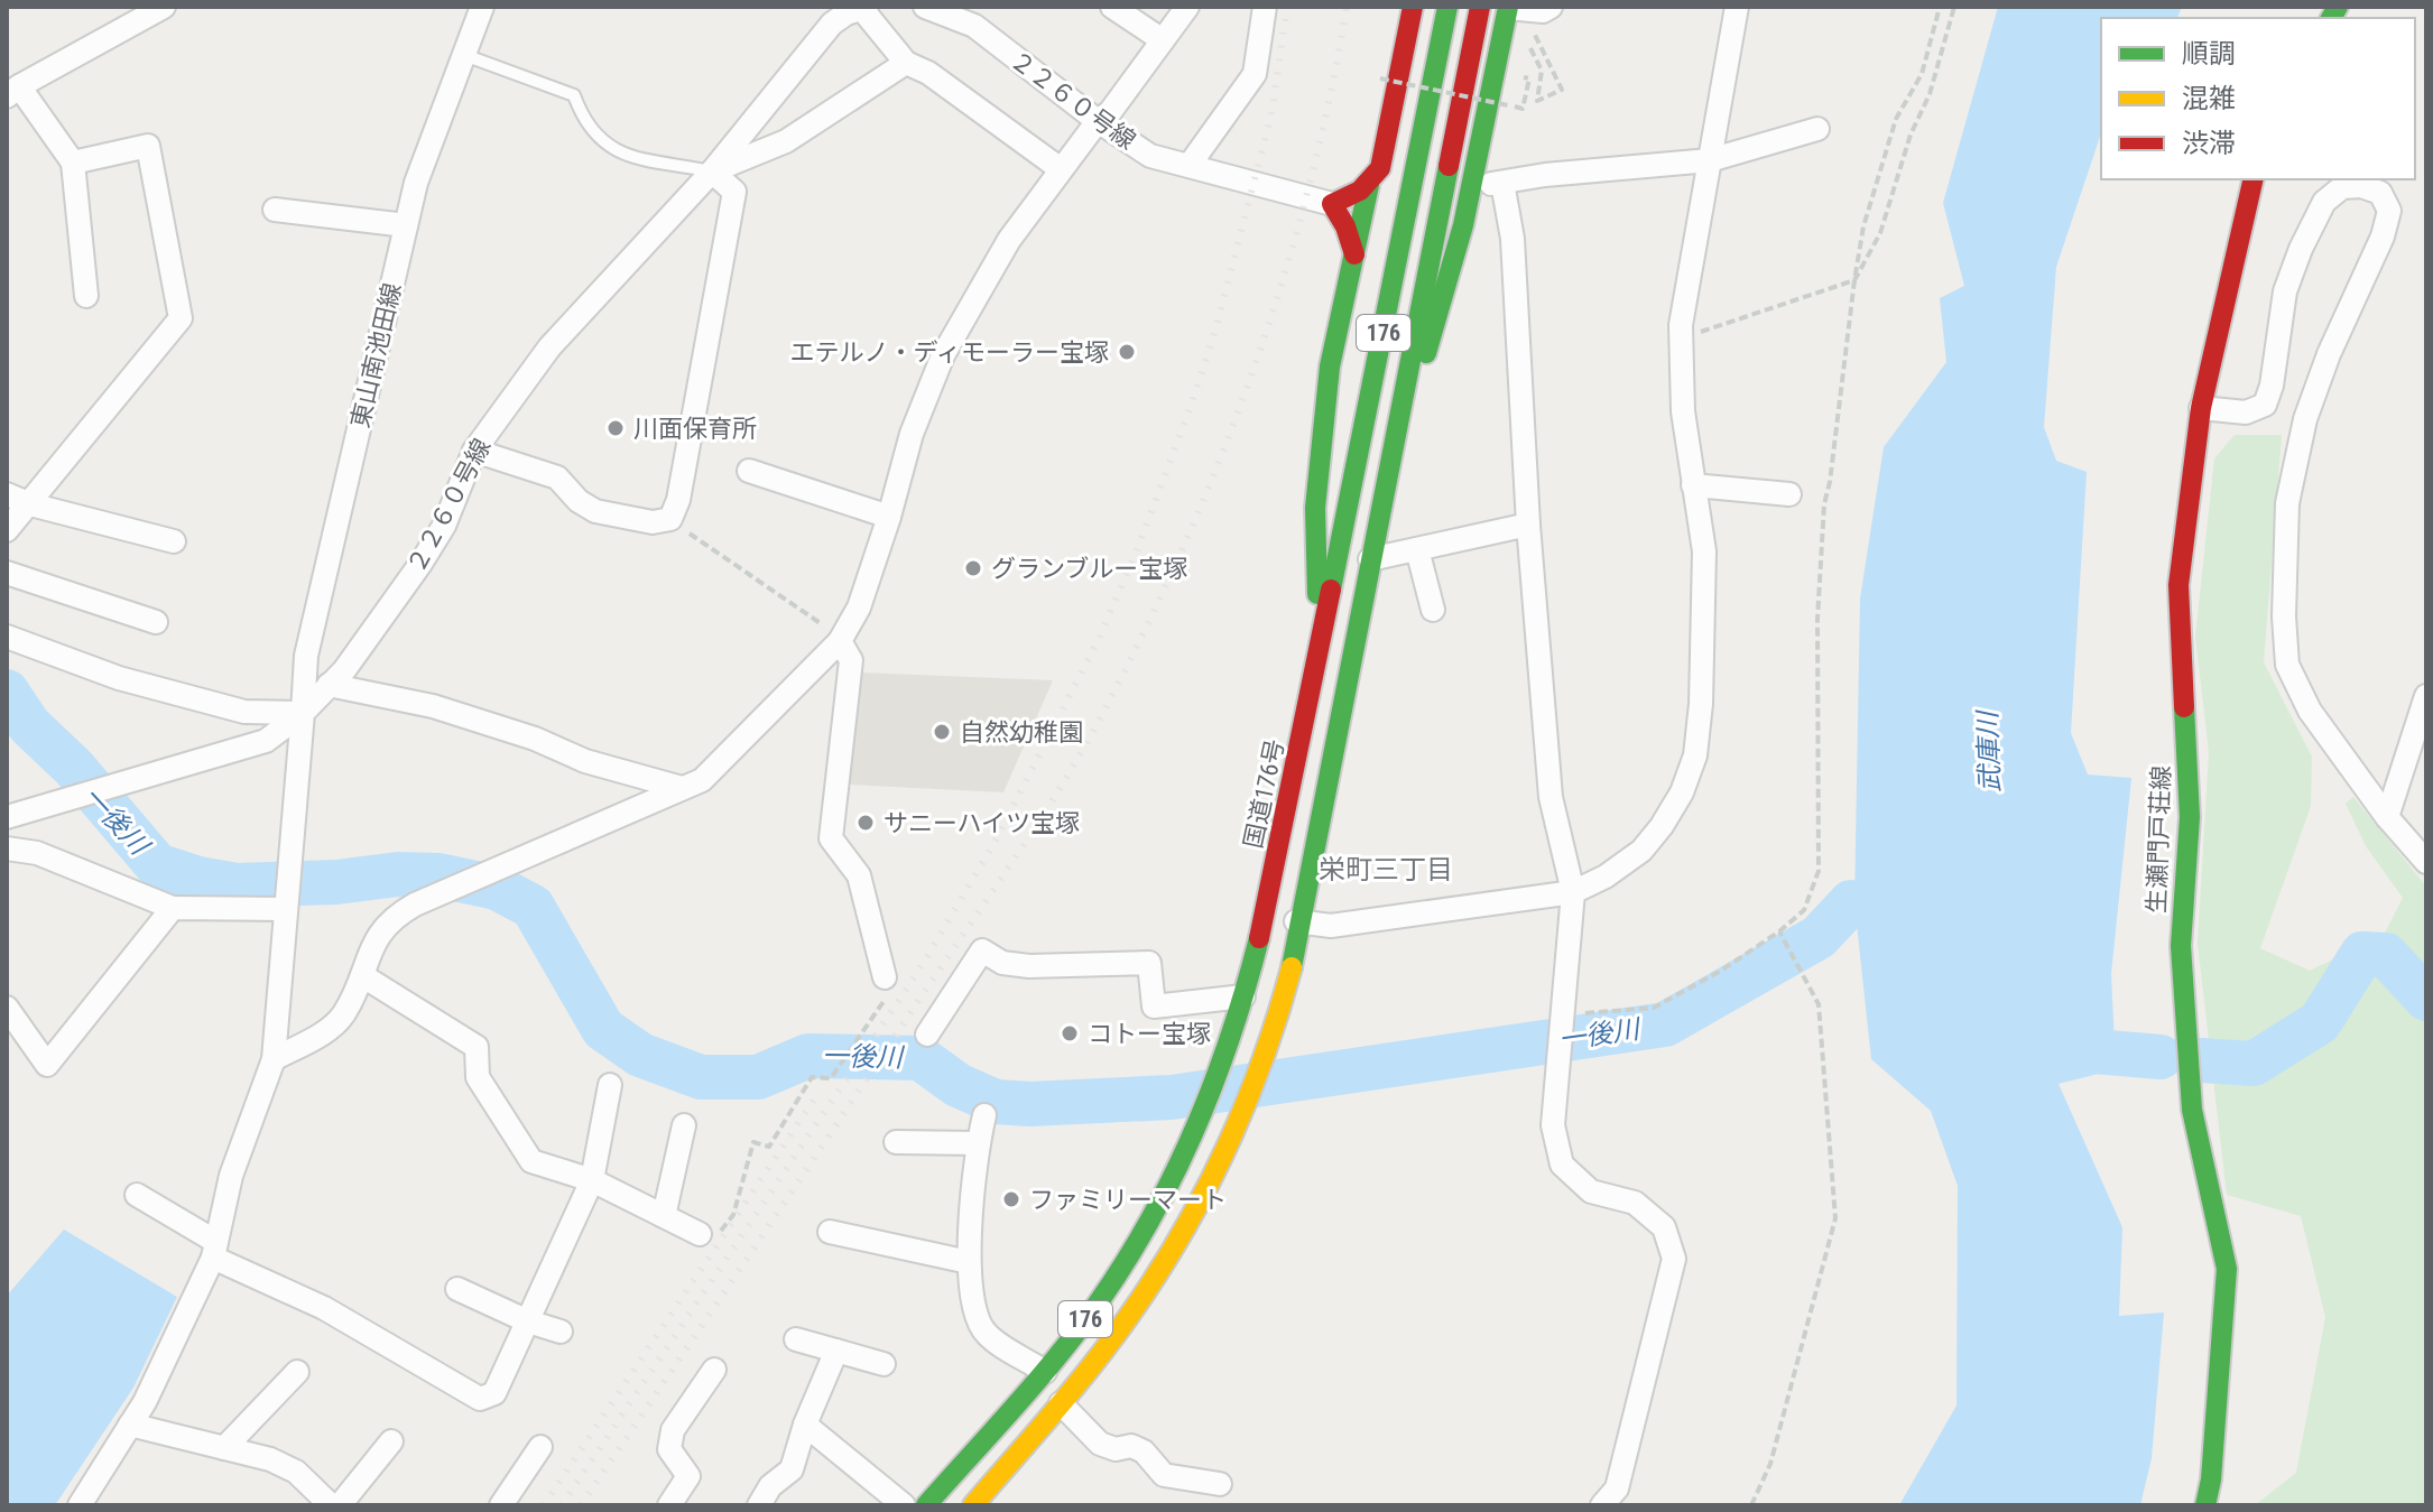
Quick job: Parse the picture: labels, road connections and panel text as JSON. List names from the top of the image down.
{
  "streets": {
    "main road": ["176", "国道176号", "生瀬門戸荘線"],
    "street": ["２２６０号線", "東山南池田線"]
  },
  "crossings": [
    ["２２６０号線", "東山南池田線"]
  ],
  "districts": ["栄町三丁目"],
  "water": ["武庫川", "一後川"],
  "places": [
    "エテルノ・ディモーラー宝塚",
    "川面保育所",
    "グランブルー宝塚",
    "自然幼稚園",
    "サニーハイツ宝塚",
    "コトー宝塚",
    "ファミリーマート"
  ],
  "legend": ["順調", "混雑", "渋滞"]
}
